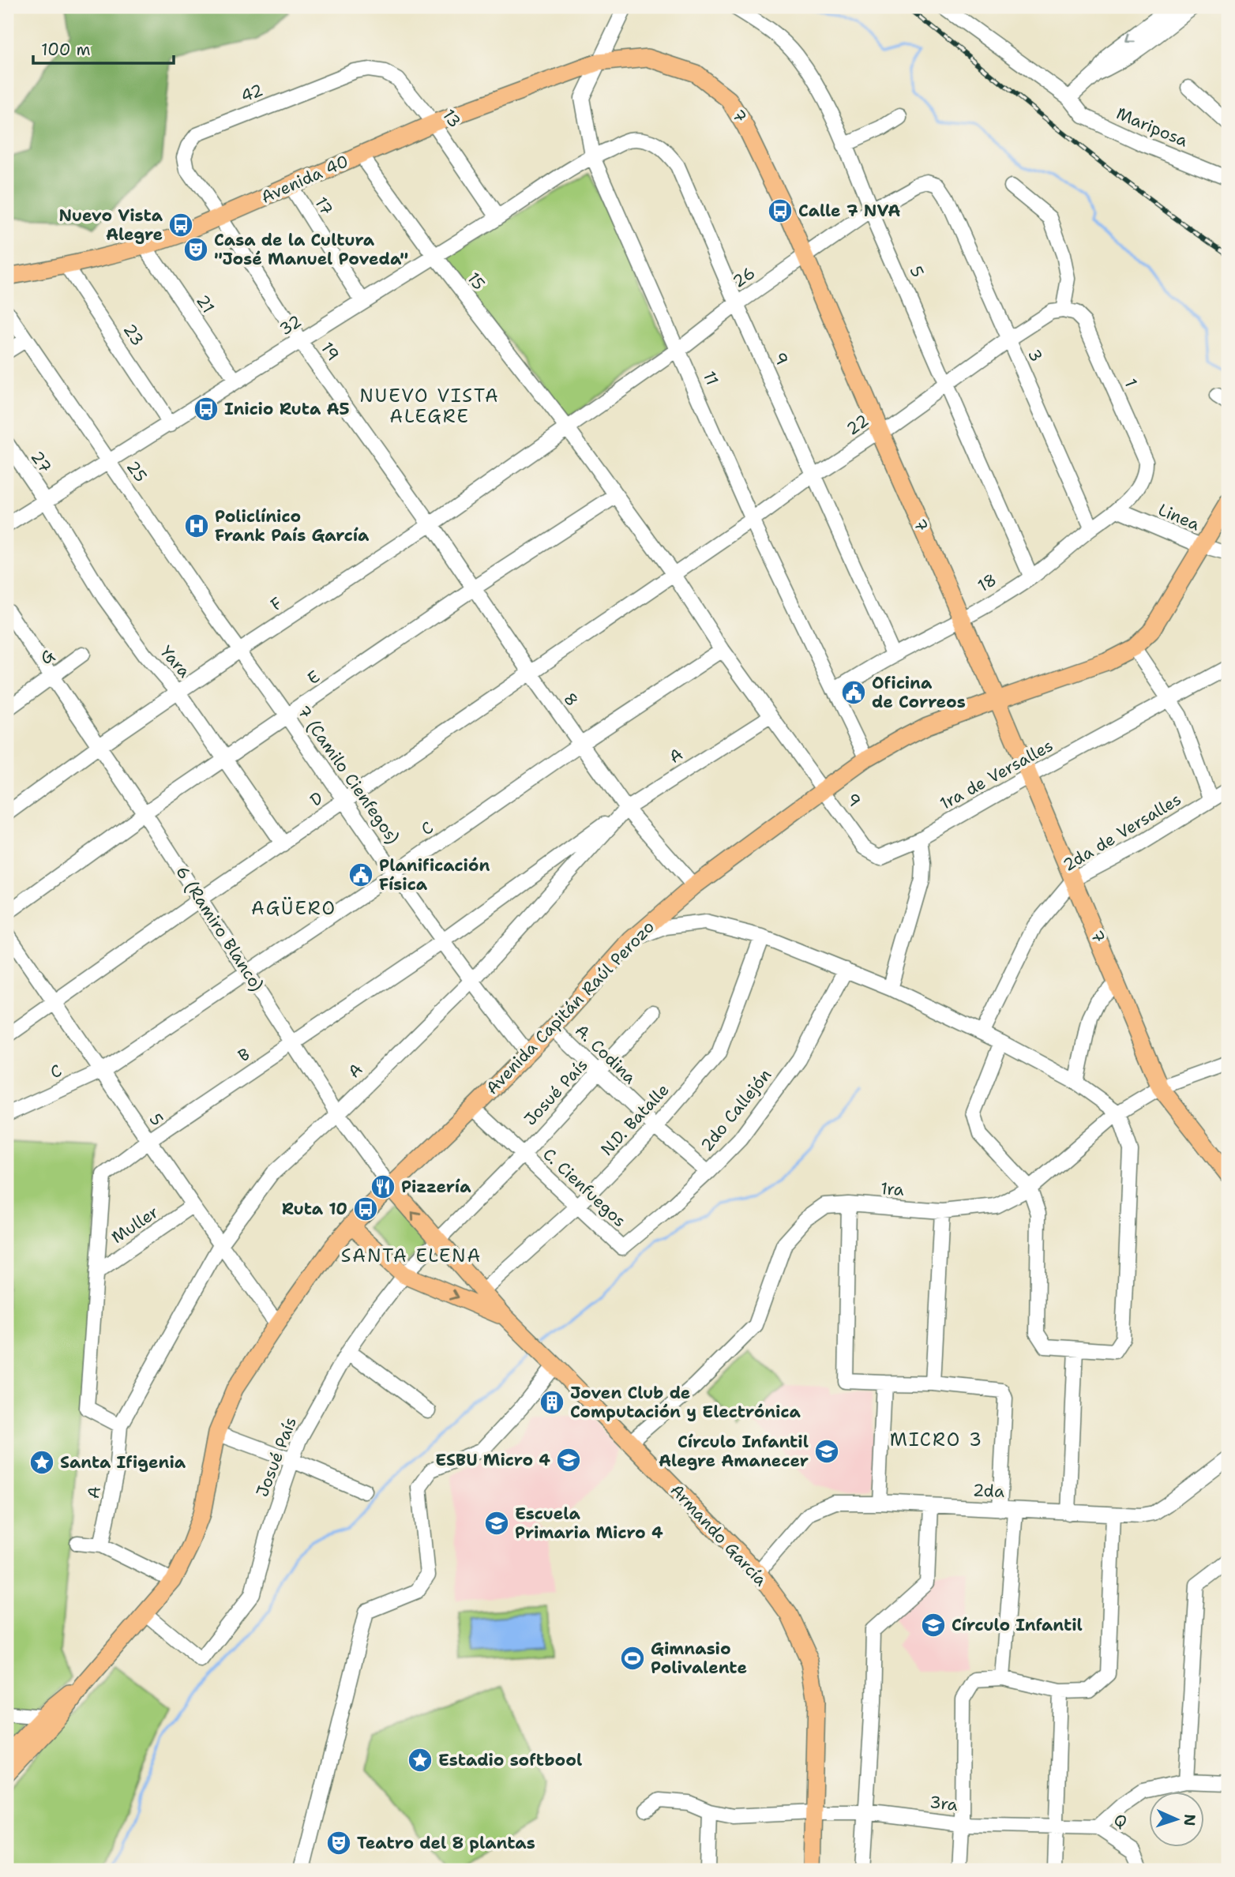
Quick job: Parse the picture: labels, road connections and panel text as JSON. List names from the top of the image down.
{
  "streets": {
    "main road": [
      "7",
      "Avenida 40",
      "6 (Ramiro Blanco)",
      "Avenida Capitán Raúl Perozo",
      "Armando García"
    ],
    "street": [
      "42",
      "13",
      "Mariposa",
      "17",
      "5",
      "26",
      "15",
      "21",
      "32",
      "23",
      "19",
      "3",
      "9",
      "11",
      "1",
      "22",
      "27",
      "25",
      "Linea",
      "18",
      "F",
      "G",
      "Yara",
      "E",
      "8",
      "A",
      "7 (Camilo Cienfegos)",
      "1ra de Versalles",
      "D",
      "C",
      "2da de Versalles",
      "A. Codina",
      "B",
      "Josué País",
      "2do Callejón",
      "N.D. Batalle",
      "C. Cienfuegos",
      "1ra",
      "Muller",
      "2da",
      "3ra",
      "Q"
    ]
  },
  "crossings": [
    ["42", "13"],
    ["42", "19"],
    ["7", "Avenida 40"],
    ["7", "26"],
    ["7", "11"],
    ["7", "22"],
    ["7", "18"],
    ["7", "1ra de Versalles"],
    ["7", "2da de Versalles"],
    ["7", "Avenida Capitán Raúl Perozo"],
    ["7", "1ra"],
    ["13", "Avenida 40"],
    ["13", "32"],
    ["Avenida 40", "17"],
    ["Avenida 40", "15"],
    ["Avenida 40", "21"],
    ["Avenida 40", "23"],
    ["Avenida 40", "19"],
    ["Avenida 40", "11"],
    ["17", "32"],
    ["5", "26"],
    ["5", "22"],
    ["5", "18"],
    ["5", "A"],
    ["5", "D"],
    ["5", "C"],
    ["5", "Avenida Capitán Raúl Perozo"],
    ["5", "B"],
    ["5", "Muller"],
    ["26", "15"],
    ["26", "3"],
    ["26", "9"],
    ["26", "11"],
    ["26", "F"],
    ["15", "32"],
    ["15", "9"],
    ["15", "F"],
    ["21", "32"],
    ["32", "23"],
    ["32", "19"],
    ["32", "9"],
    ["32", "11"],
    ["32", "27"],
    ["32", "25"],
    ["32", "Yara"],
    ["19", "F"],
    ["19", "8"],
    ["3", "22"],
    ["3", "18"],
    ["9", "11"],
    ["9", "22"],
    ["9", "18"],
    ["9", "F"],
    ["9", "E"],
    ["9", "A"],
    ["9", "1ra de Versalles"],
    ["9", "D"],
    ["9", "C"],
    ["9", "Avenida Capitán Raúl Perozo"],
    ["11", "22"],
    ["11", "18"],
    ["11", "Avenida Capitán Raúl Perozo"],
    ["1", "22"],
    ["1", "18"],
    ["22", "D"],
    ["27", "Yara"],
    ["25", "F"],
    ["25", "7 (Camilo Cienfegos)"],
    ["Linea", "18"],
    ["Linea", "Avenida Capitán Raúl Perozo"],
    ["F", "Yara"],
    ["F", "8"],
    ["F", "7 (Camilo Cienfegos)"],
    ["F", "6 (Ramiro Blanco)"],
    ["G", "6 (Ramiro Blanco)"],
    ["Yara", "E"],
    ["Yara", "D"],
    ["E", "8"],
    ["E", "7 (Camilo Cienfegos)"],
    ["E", "6 (Ramiro Blanco)"],
    ["8", "A"],
    ["8", "D"],
    ["8", "C"],
    ["8", "Avenida Capitán Raúl Perozo"],
    ["8", "B"],
    ["A", "7 (Camilo Cienfegos)"],
    ["A", "6 (Ramiro Blanco)"],
    ["A", "B"],
    ["7 (Camilo Cienfegos)", "D"],
    ["7 (Camilo Cienfegos)", "C"],
    ["7 (Camilo Cienfegos)", "Avenida Capitán Raúl Perozo"],
    ["7 (Camilo Cienfegos)", "B"],
    ["D", "6 (Ramiro Blanco)"],
    ["C", "6 (Ramiro Blanco)"],
    ["6 (Ramiro Blanco)", "Avenida Capitán Raúl Perozo"],
    ["6 (Ramiro Blanco)", "B"],
    ["6 (Ramiro Blanco)", "Josué País"],
    ["6 (Ramiro Blanco)", "N.D. Batalle"],
    ["6 (Ramiro Blanco)", "Armando García"],
    ["Avenida Capitán Raúl Perozo", "A. Codina"],
    ["Avenida Capitán Raúl Perozo", "Josué País"],
    ["Avenida Capitán Raúl Perozo", "C. Cienfuegos"],
    ["A. Codina", "Josué País"],
    ["A. Codina", "2do Callejón"],
    ["A. Codina", "N.D. Batalle"],
    ["B", "Muller"],
    ["Josué País", "C. Cienfuegos"],
    ["2do Callejón", "C. Cienfuegos"],
    ["N.D. Batalle", "C. Cienfuegos"],
    ["N.D. Batalle", "Armando García"],
    ["1ra", "Armando García"],
    ["2da", "Armando García"],
    ["Armando García", "3ra"],
    ["3ra", "Q"]
  ],
  "districts": [
    "NUEVO VISTA ALEGRE",
    "AGÜERO",
    "SANTA ELENA",
    "MICRO 3"
  ],
  "places": {
    "bus stop": [
      "Calle 7 NVA",
      "Nuevo Vista Alegre",
      "Inicio Ruta A5",
      "Ruta 10"
    ],
    "theatre": ["Casa de la Cultura \"José Manuel Poveda\"", "Teatro del 8 plantas"],
    "hospital": ["Policlínico Frank País García"],
    "public building": ["Oficina de Correos", "Planificación Física"],
    "restaurant": ["Pizzería"],
    "building": ["Joven Club de Computación y Electrónica"],
    "school or university": [
      "Círculo Infantil Alegre Amanecer",
      "ESBU Micro 4",
      "Escuela Primaria Micro 4",
      "Círculo Infantil"
    ],
    "place": ["Santa Ifigenia", "Estadio softbool"],
    "sports": ["Gimnasio Polivalente"]
  },
  "scale_bar": "100 m",
  "north": "right"
}
